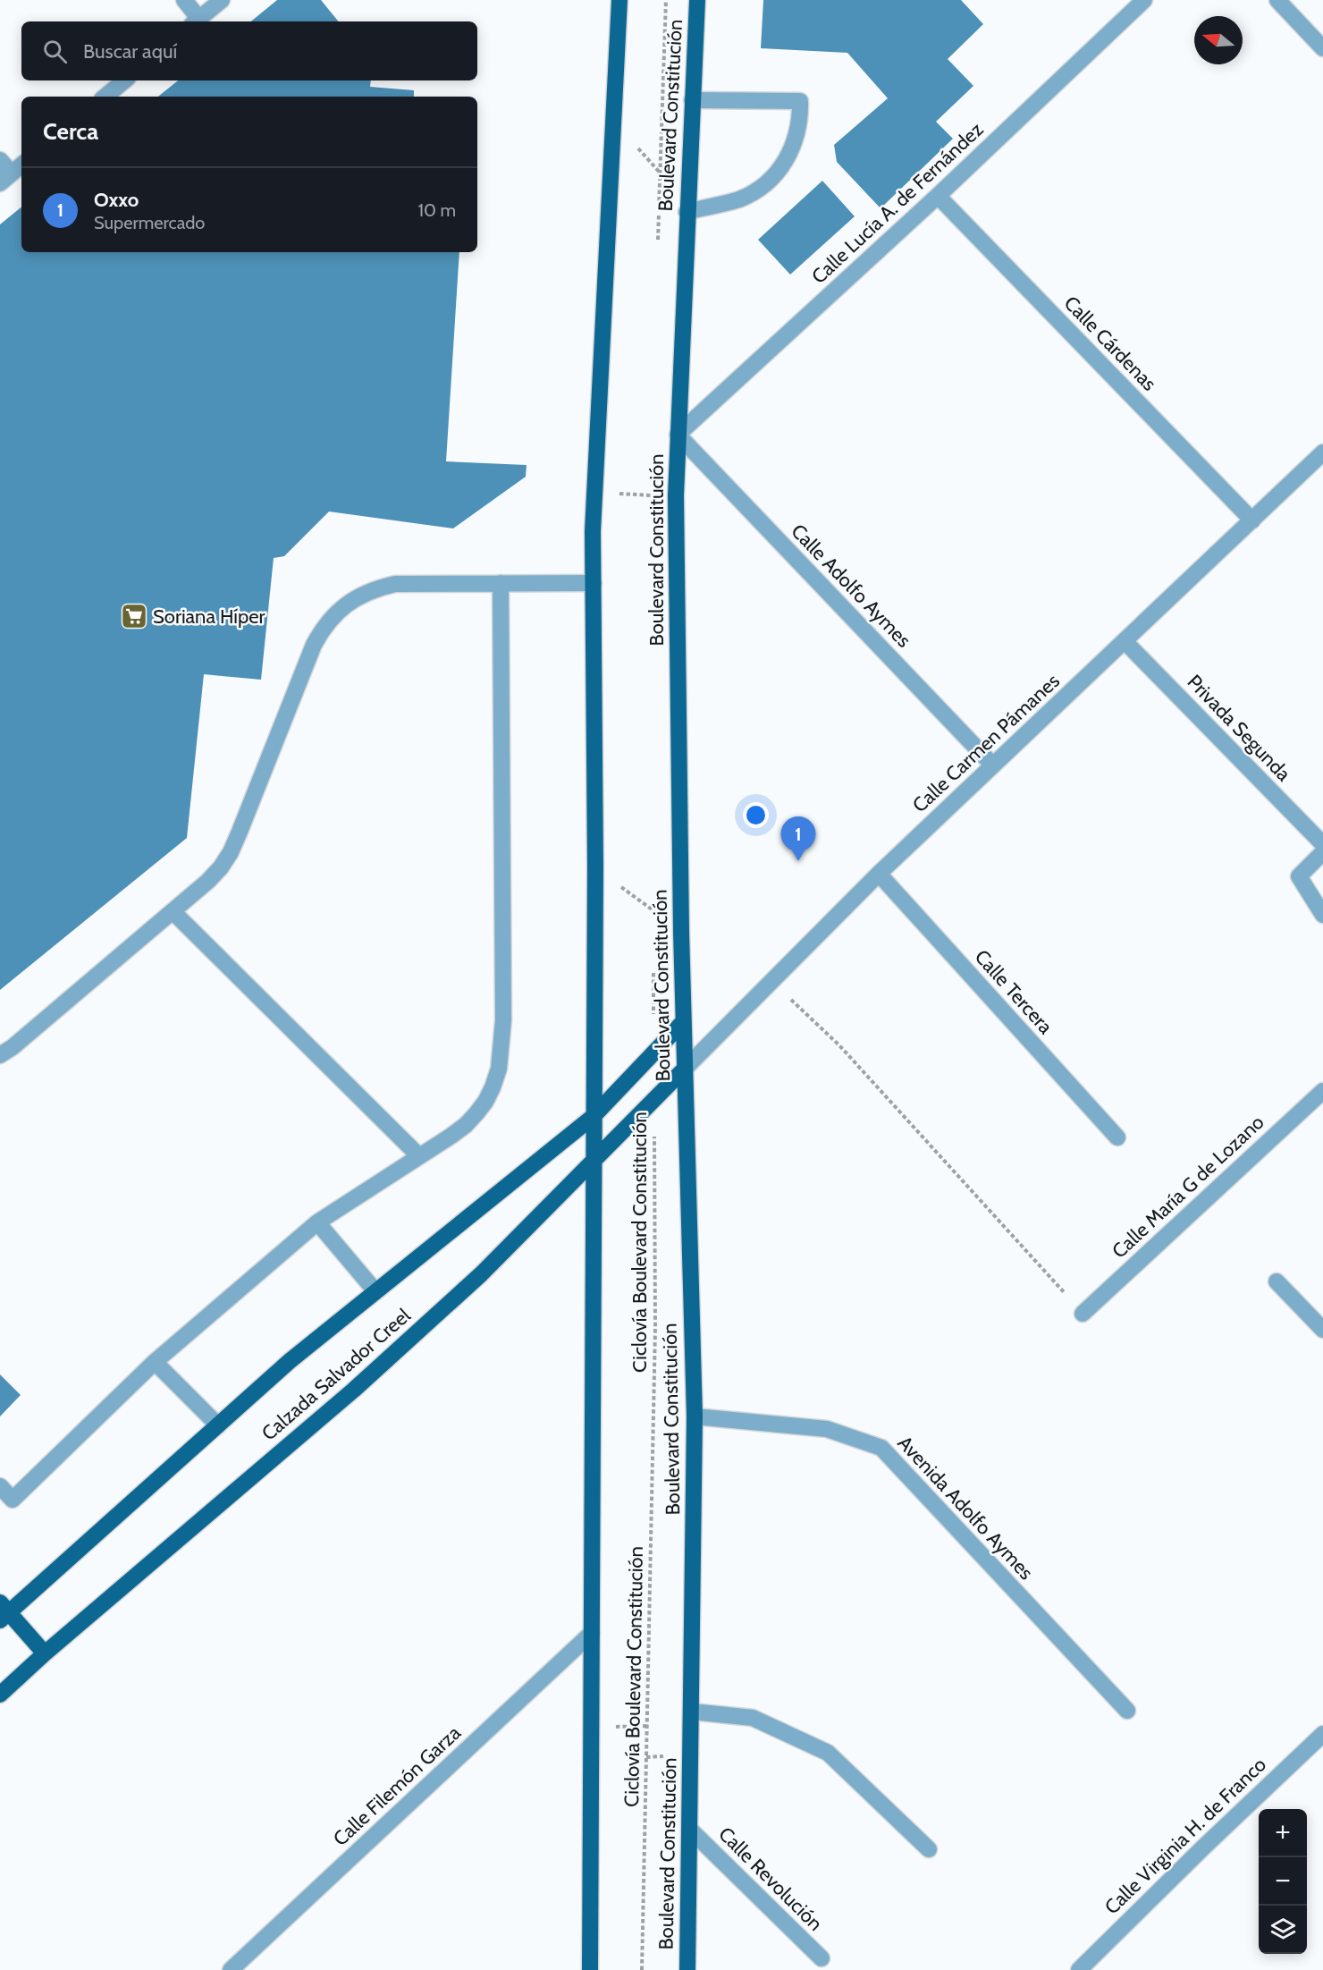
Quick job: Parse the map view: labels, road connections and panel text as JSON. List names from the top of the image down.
{
  "streets": {
    "main road": ["Boulevard Constitución", "Calzada Salvador Creel"],
    "street": [
      "Calle Lucía A. de Fernández",
      "Calle Cárdenas",
      "Calle Adolfo Aymes",
      "Privada Segunda",
      "Calle Carmen Pámanes",
      "Calle Tercera",
      "Calle María G de Lozano",
      "Avenida Adolfo Aymes",
      "Calle Filemón Garza",
      "Calle Virginia H. de Franco",
      "Calle Revolución"
    ],
    "path": ["Ciclovía Boulevard Constitución"]
  },
  "crossings": [
    ["Boulevard Constitución", "Calle Lucía A. de Fernández"],
    ["Boulevard Constitución", "Calle Adolfo Aymes"],
    ["Boulevard Constitución", "Calle Carmen Pámanes"],
    ["Boulevard Constitución", "Calzada Salvador Creel"],
    ["Boulevard Constitución", "Avenida Adolfo Aymes"],
    ["Boulevard Constitución", "Calle Revolución"],
    ["Calle Lucía A. de Fernández", "Calle Cárdenas"],
    ["Calle Lucía A. de Fernández", "Calle Adolfo Aymes"],
    ["Calle Cárdenas", "Calle Carmen Pámanes"],
    ["Calle Adolfo Aymes", "Calle Carmen Pámanes"],
    ["Privada Segunda", "Calle Carmen Pámanes"],
    ["Calle Carmen Pámanes", "Calle Tercera"],
    ["Calle Carmen Pámanes", "Calzada Salvador Creel"],
    ["Ciclovía Boulevard Constitución", "Calzada Salvador Creel"]
  ],
  "places": {
    "supermarket": ["Soriana Híper"]
  },
  "north": "left",
  "page": {
    "search": "Buscar aquí",
    "heading": "Cerca",
    "list": [
      {
        "mark": "1",
        "name": "Oxxo",
        "note": "Supermercado",
        "value": "10 m"
      }
    ],
    "pins": "1",
    "map_buttons": ["+", "−"]
  }
}
